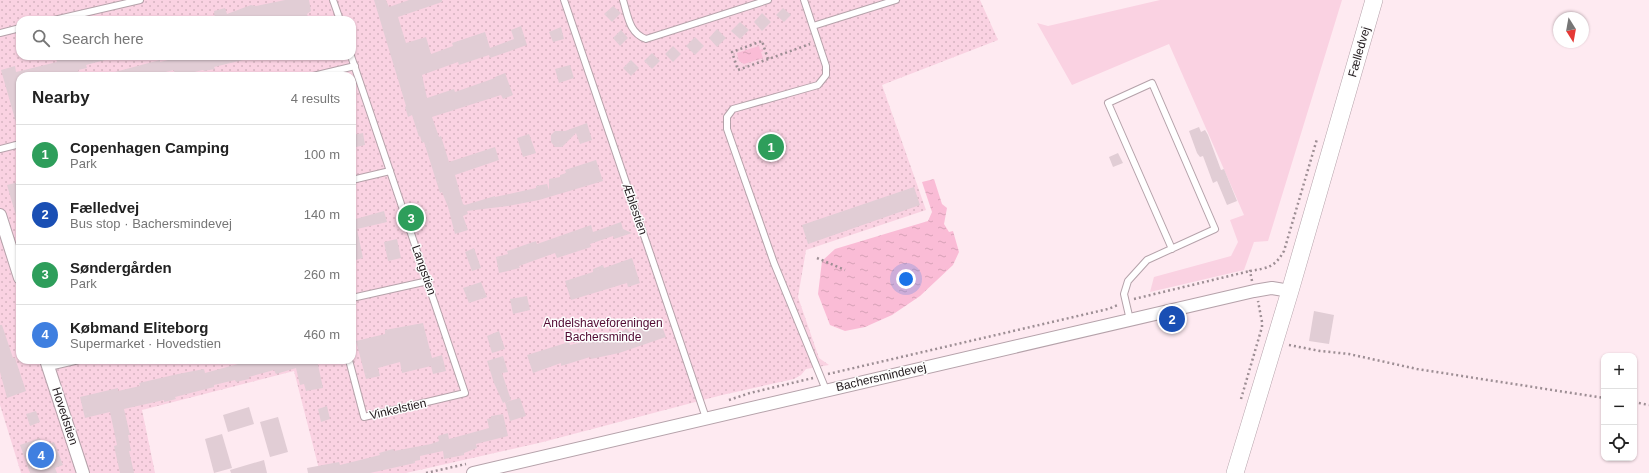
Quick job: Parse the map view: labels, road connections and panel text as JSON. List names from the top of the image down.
{
  "streets": {
    "street": ["Fælledvej", "Bachersmindevej", "Hovedstien"],
    "lane": ["Æblestien", "Langstien", "Vinkelstien"]
  },
  "crossings": [
    ["Fælledvej", "Bachersmindevej"],
    ["Æblestien", "Bachersmindevej"],
    ["Langstien", "Vinkelstien"]
  ],
  "parks": ["Andelshaveforeningen Bachersminde"],
  "north": "bottom",
  "page": {
    "search": "Search here",
    "heading": ["Nearby", "4 results"],
    "list": [
      {
        "mark": "1",
        "name": "Copenhagen Camping",
        "note": "Park",
        "value": "100 m"
      },
      {
        "mark": "2",
        "name": "Fælledvej",
        "note": "Bus stop · Bachersmindevej",
        "value": "140 m"
      },
      {
        "mark": "3",
        "name": "Søndergården",
        "note": "Park",
        "value": "260 m"
      },
      {
        "mark": "4",
        "name": "Købmand Eliteborg",
        "note": "Supermarket · Hovedstien",
        "value": "460 m"
      }
    ],
    "pins": [
      "1",
      "3",
      "2",
      "4"
    ],
    "map_buttons": ["+", "−"]
  }
}
